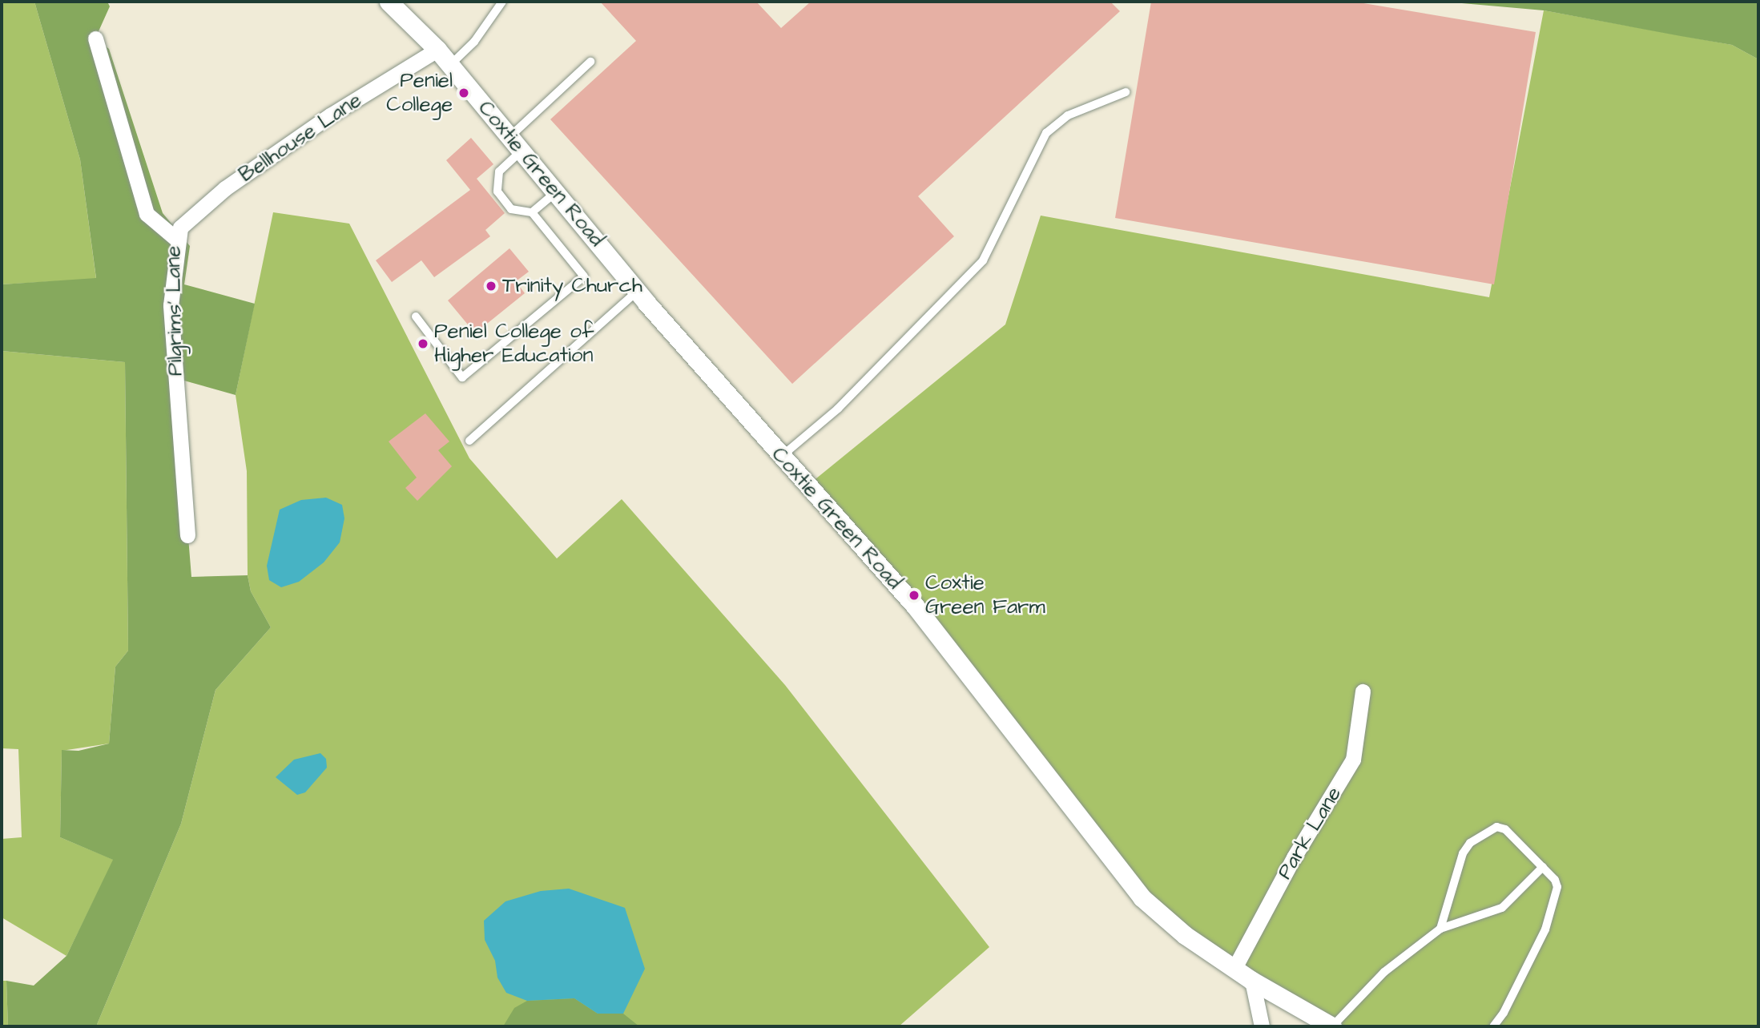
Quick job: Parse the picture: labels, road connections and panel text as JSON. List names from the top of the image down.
{
  "streets": {
    "street": [
      "Bellhouse Lane",
      "Coxtie Green Road",
      "Pilgrims' Lane",
      "Park Lane"
    ]
  },
  "crossings": [
    ["Bellhouse Lane", "Coxtie Green Road"],
    ["Bellhouse Lane", "Pilgrims' Lane"],
    ["Coxtie Green Road", "Park Lane"]
  ],
  "places": [
    "Peniel College",
    "Trinity Church",
    "Peniel College of Higher Education",
    "Coxtie Green Farm"
  ]
}
